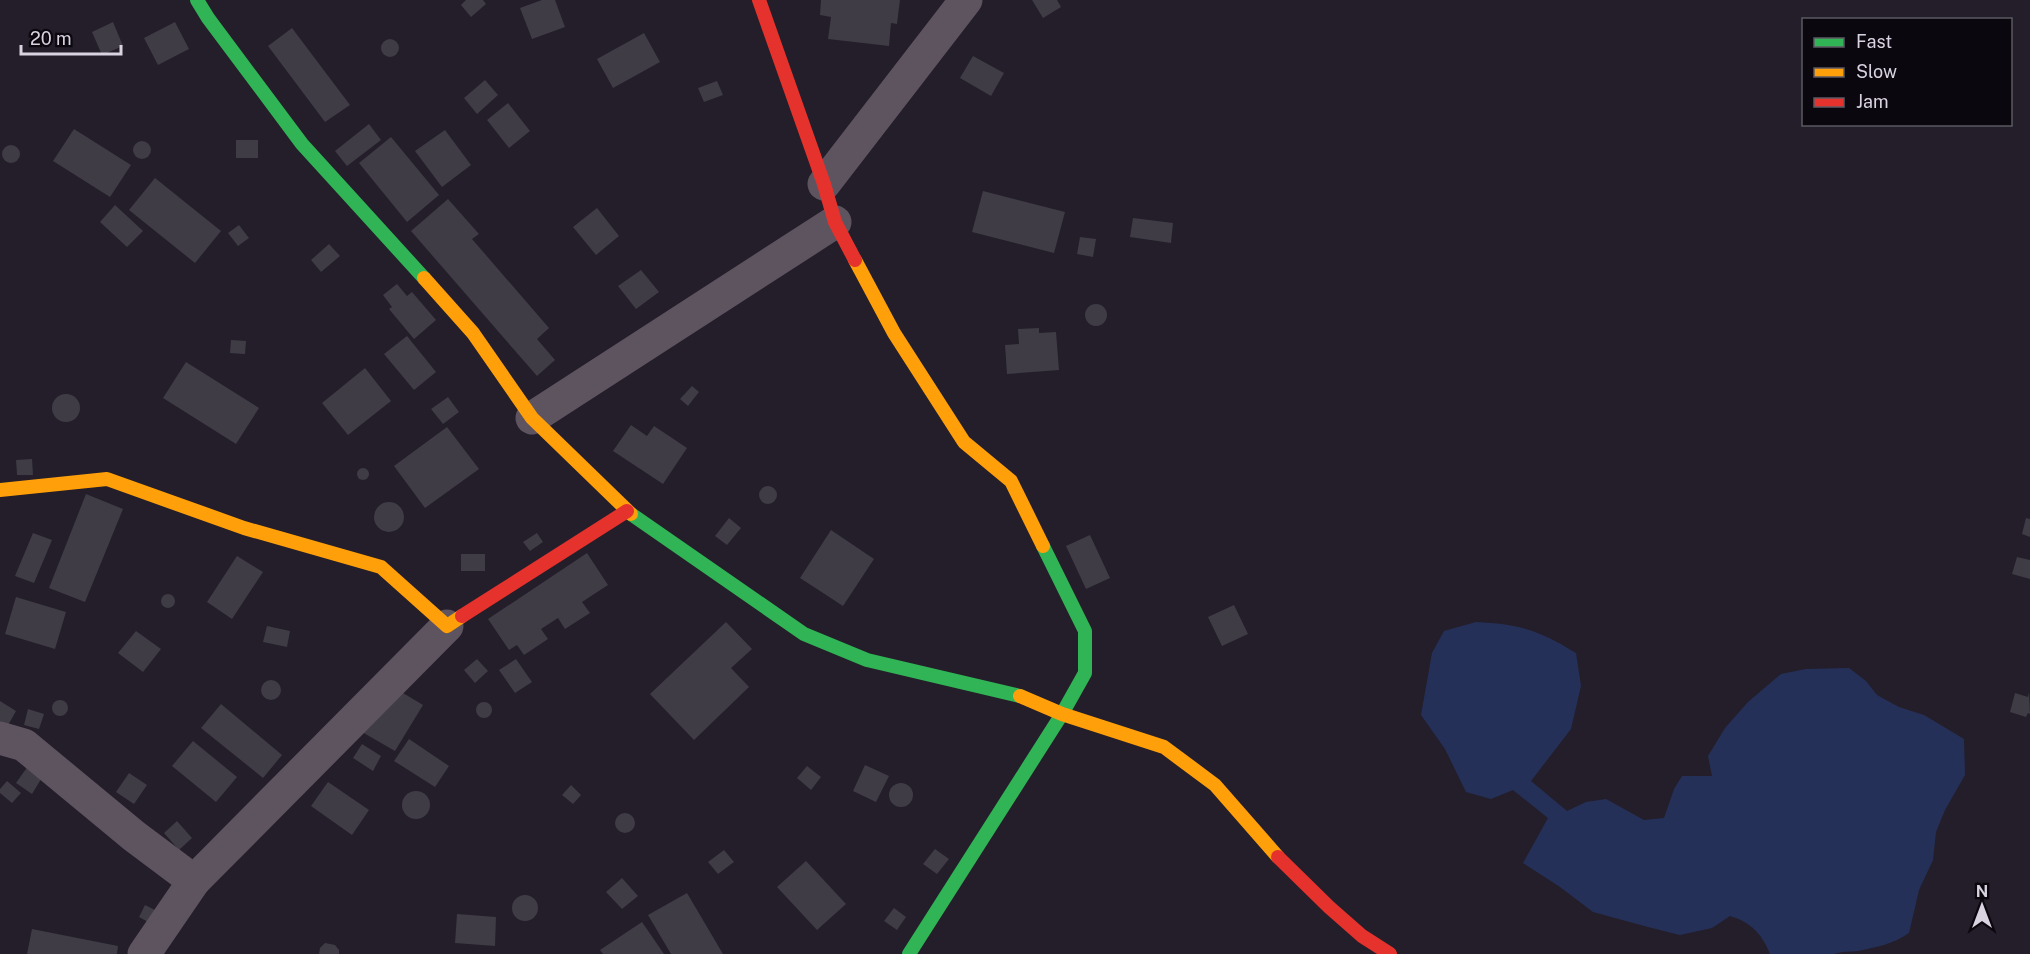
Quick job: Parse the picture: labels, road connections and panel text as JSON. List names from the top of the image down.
{
  "legend": ["Fast", "Slow", "Jam"],
  "scale_bar": "20 m",
  "north": "top"
}
